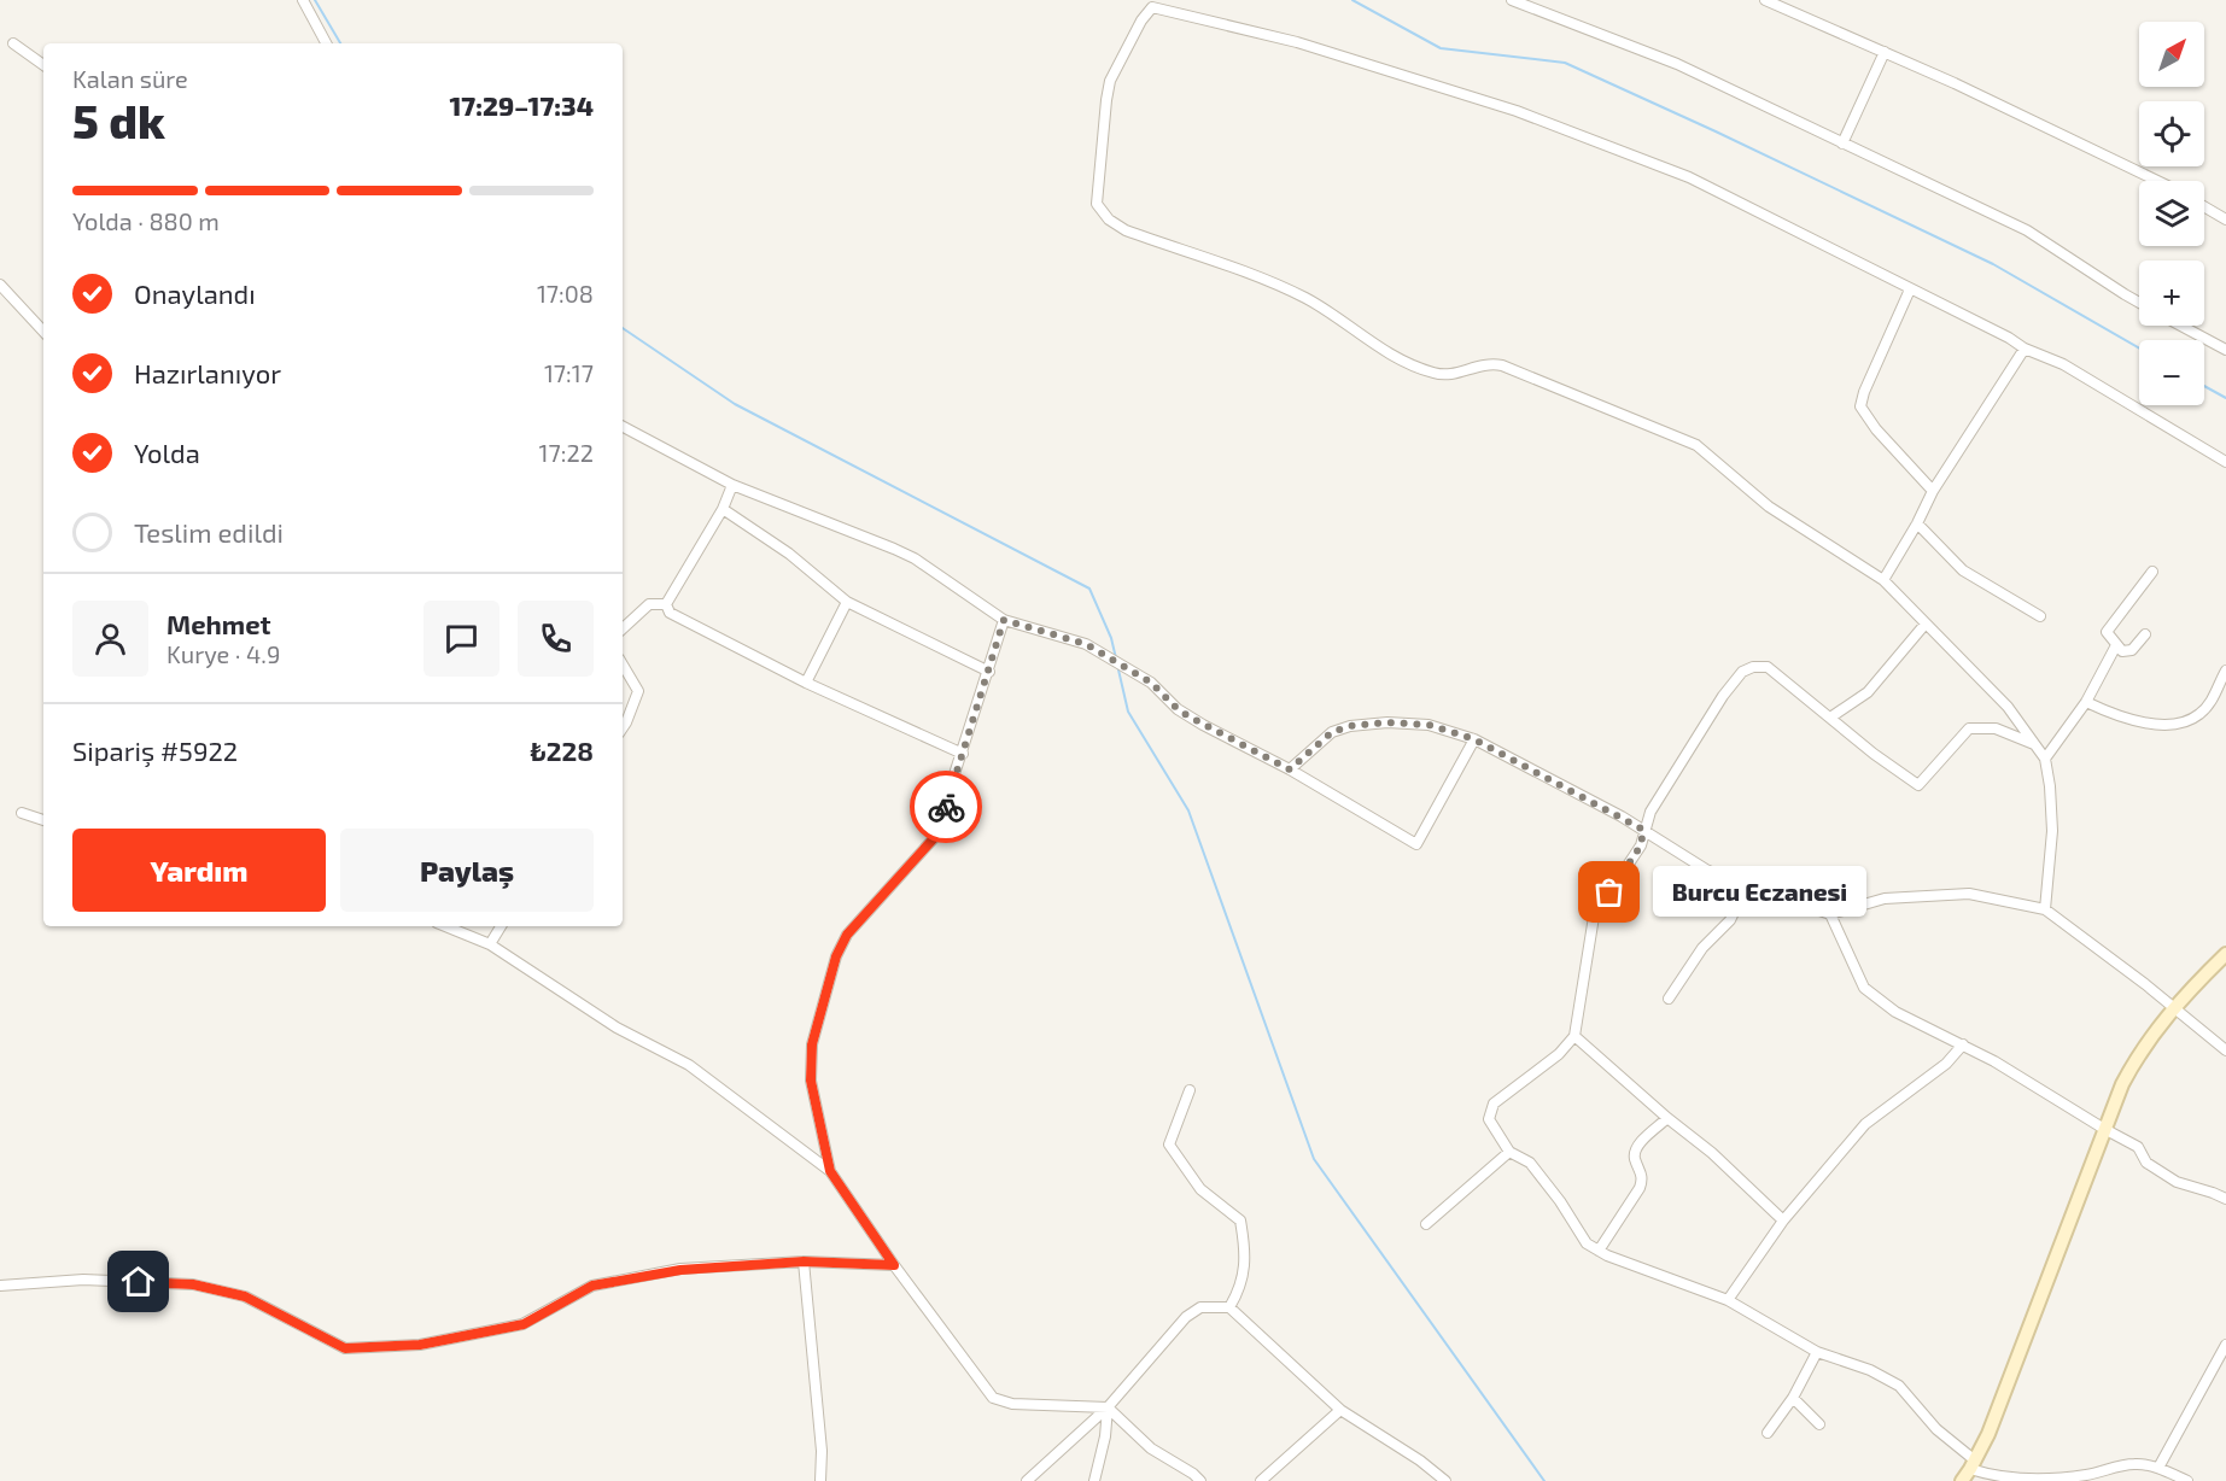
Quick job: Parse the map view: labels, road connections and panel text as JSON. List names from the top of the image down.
{
  "places": ["Burcu Eczanesi"],
  "north": "top right",
  "page": {
    "map_buttons": ["+", "−"],
    "heading": ["5 dk", "Kalan süre", "17:29–17:34"],
    "panel": [
      "Mehmet",
      "Kurye · 4.9",
      "Sipariş #5922",
      "₺228"
    ],
    "bar": "Yolda · 880 m",
    "list": [
      ["Onaylandı", "17:08"],
      ["Hazırlanıyor", "17:17"],
      ["Yolda", "17:22"],
      "Teslim edildi"
    ],
    "buttons": ["Yardım", "Paylaş"],
    "bubble": "Burcu Eczanesi"
  }
}
